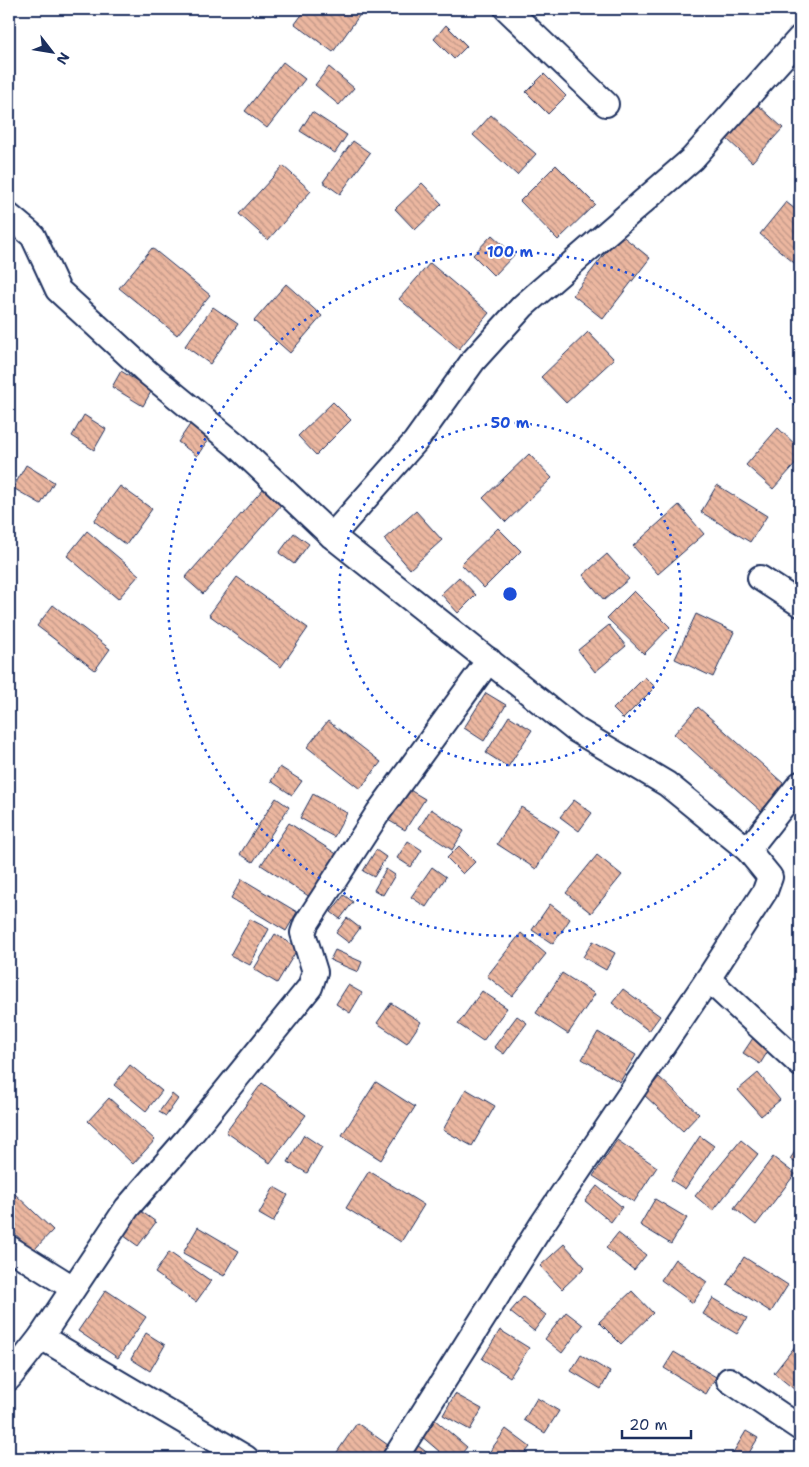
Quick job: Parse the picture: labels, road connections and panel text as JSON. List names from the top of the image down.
{
  "scale_bar": "20 m",
  "north": "bottom right",
  "rings": ["100 m", "50 m"]
}
